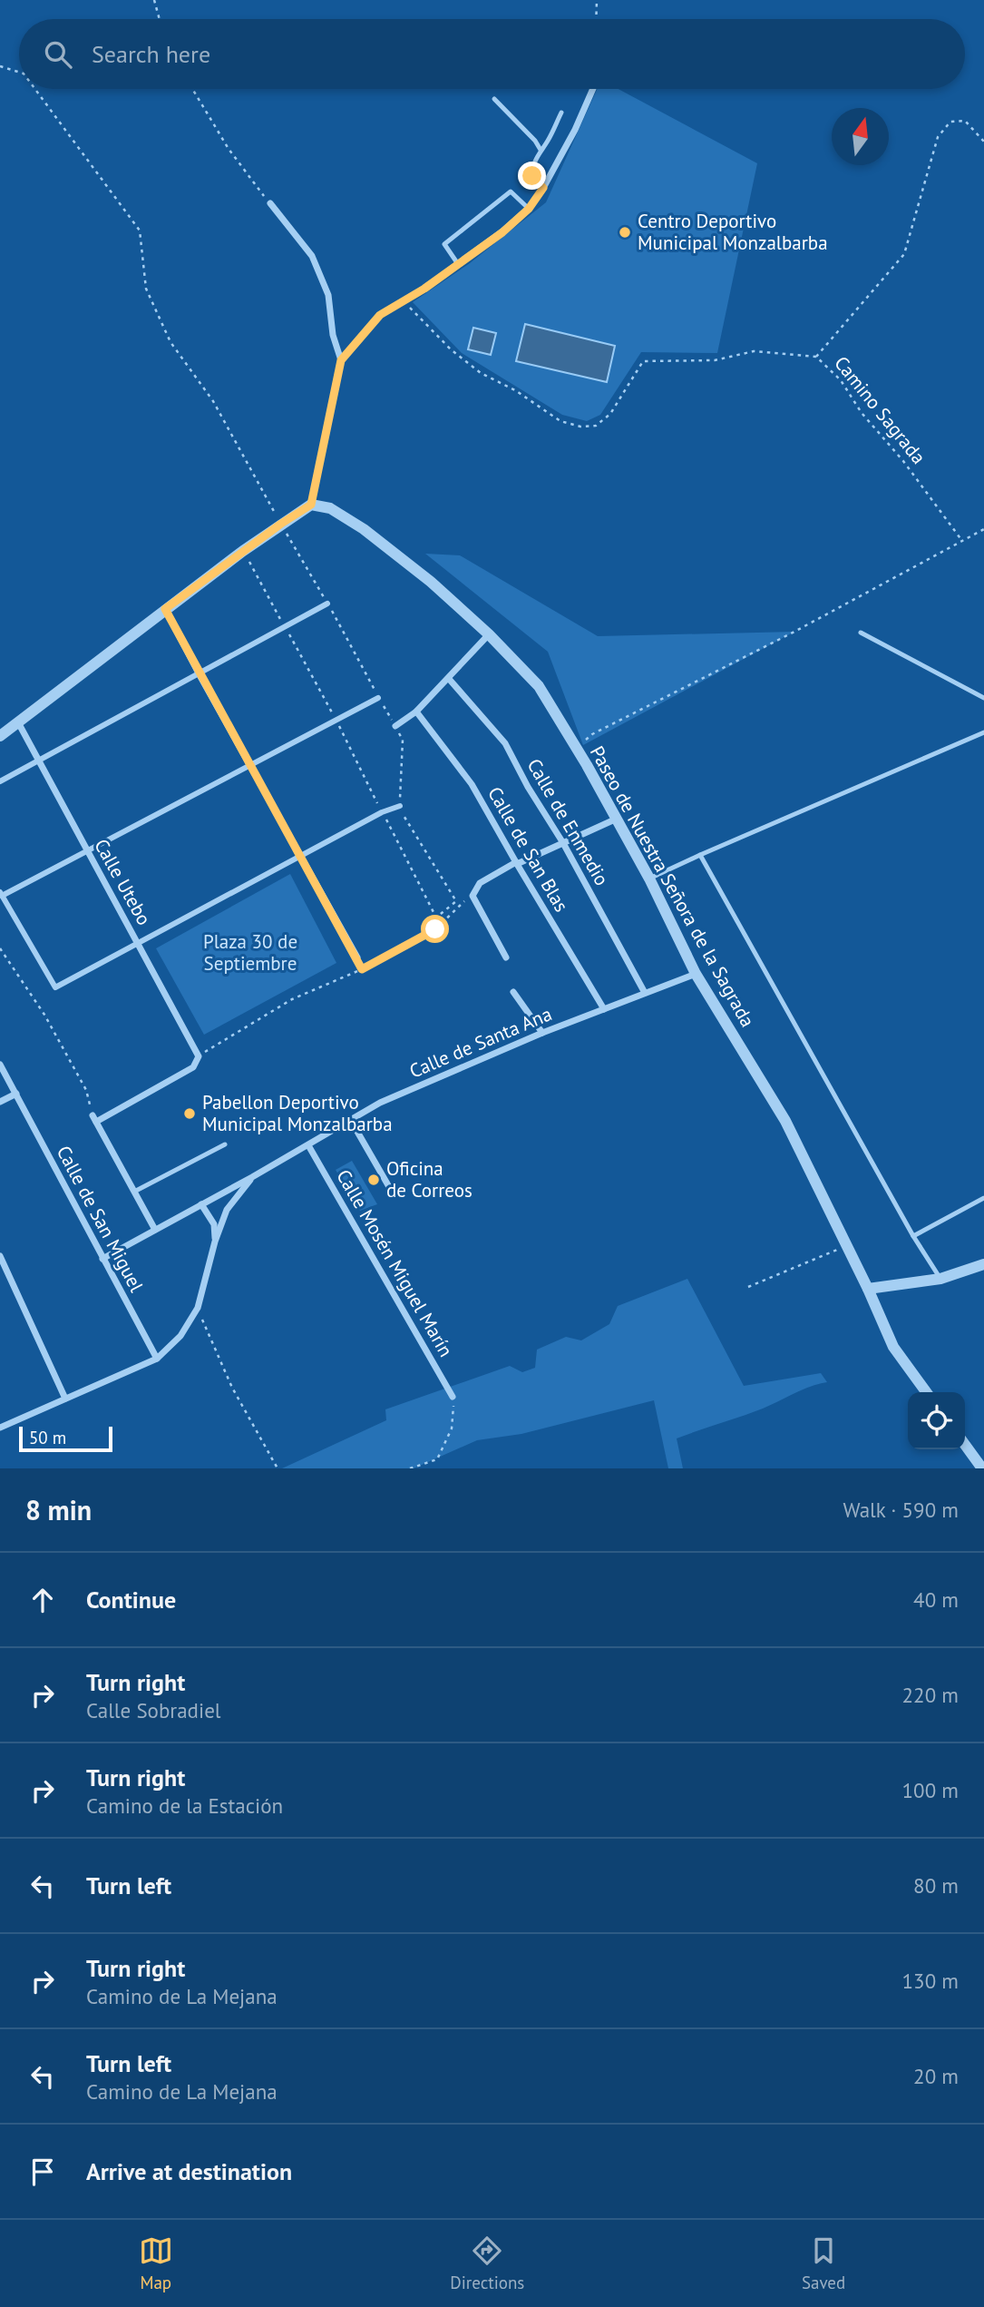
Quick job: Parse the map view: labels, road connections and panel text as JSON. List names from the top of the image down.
{
  "streets": {
    "street": [
      "Calle de Enmedio",
      "Calle de San Blas",
      "Calle Utebo",
      "Paseo de Nuestra Señora de la Sagrada",
      "Calle de Santa Ana",
      "Calle de San Miguel",
      "Calle Mosén Miguel Marín"
    ],
    "path": ["Camino Sagrada"]
  },
  "crossings": [
    ["Calle de Enmedio", "Calle de Santa Ana"],
    ["Calle de San Blas", "Calle de Santa Ana"],
    ["Paseo de Nuestra Señora de la Sagrada", "Calle de Santa Ana"],
    ["Calle de Santa Ana", "Calle de San Miguel"],
    ["Calle de Santa Ana", "Calle Mosén Miguel Marín"]
  ],
  "parks": ["Plaza 30 de Septiembre"],
  "places": ["Centro Deportivo Municipal Monzalbarba", "Pabellon Deportivo Municipal Monzalbarba", "Oficina de Correos"],
  "scale_bar": "50 m",
  "north": "top",
  "page": {
    "search": "Search here",
    "scale": "50 m",
    "heading": ["8 min", "Walk · 590 m"],
    "list": [
      ["Continue", "40 m"],
      ["Turn right", "Calle Sobradiel", "220 m"],
      ["Turn right", "Camino de la Estación", "100 m"],
      ["Turn left", "80 m"],
      ["Turn right", "Camino de La Mejana", "130 m"],
      ["Turn left", "Camino de La Mejana", "20 m"],
      "Arrive at destination"
    ],
    "nav": ["Map", "Directions", "Saved"]
  }
}
